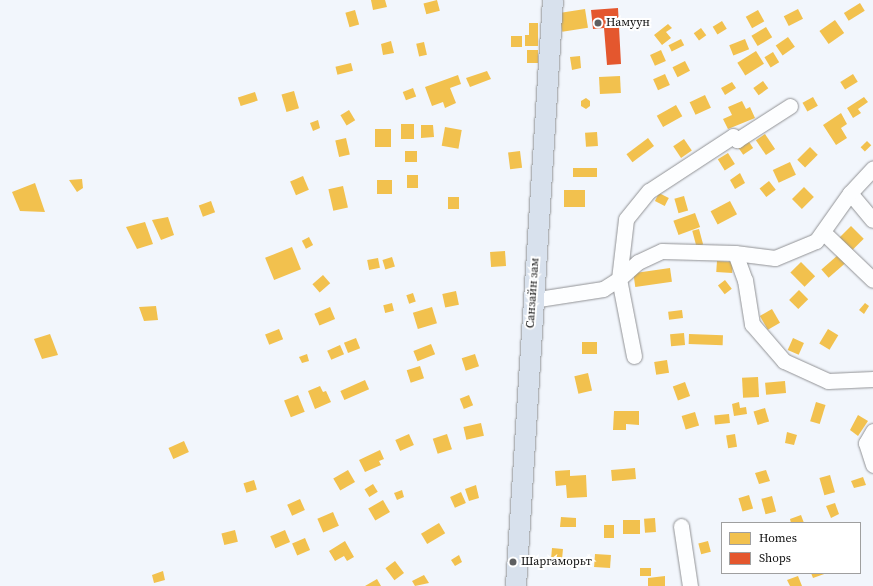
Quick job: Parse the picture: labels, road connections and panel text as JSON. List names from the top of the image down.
{
  "streets": {
    "main road": ["Санзайн зам"]
  },
  "places": ["Намуун", "Шаргаморьт"],
  "legend": ["Homes", "Shops"]
}
